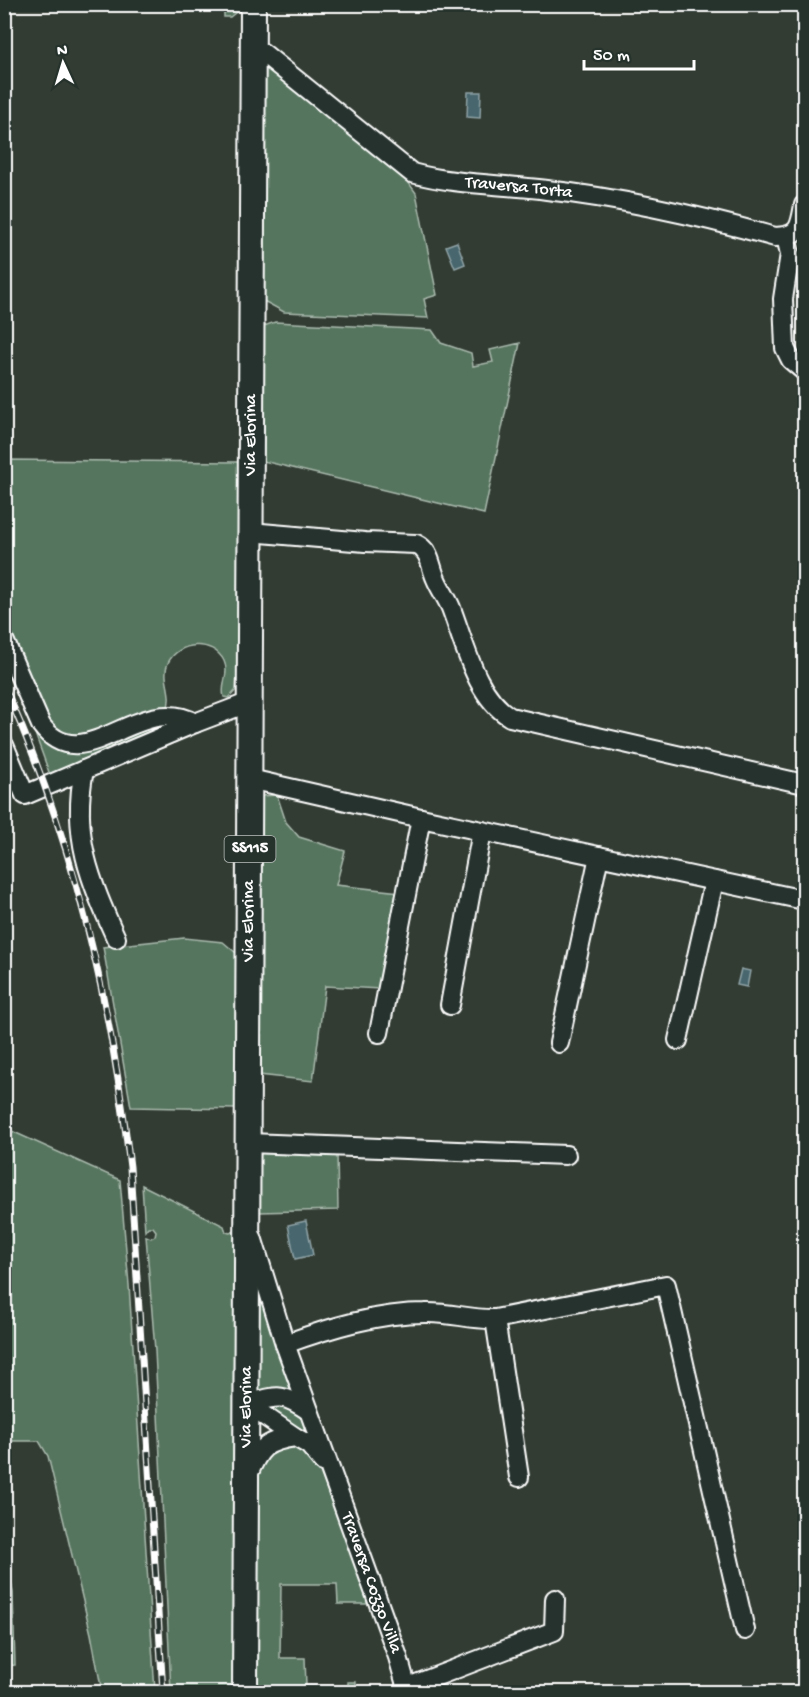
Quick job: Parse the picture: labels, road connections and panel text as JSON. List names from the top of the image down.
{
  "streets": {
    "main road": ["Via Elorina", "SS115"],
    "street": ["Traversa Torta", "Traversa Cozzo Villa"]
  },
  "crossings": [
    ["Traversa Torta", "Via Elorina"],
    ["Via Elorina", "Traversa Cozzo Villa"]
  ],
  "scale_bar": "50 m",
  "north": "top"
}
